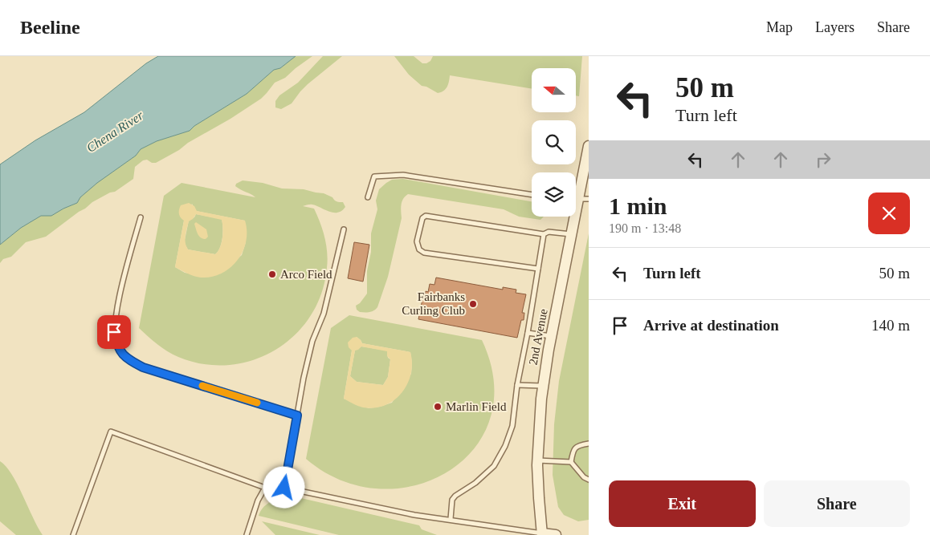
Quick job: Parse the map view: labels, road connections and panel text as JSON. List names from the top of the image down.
{
  "streets": {
    "street": ["2nd Avenue"]
  },
  "water": ["Chena River"],
  "places": ["Arco Field", "Fairbanks Curling Club", "Marlin Field"],
  "north": "left",
  "page": {
    "header": "Beeline",
    "nav": ["Map", "Layers", "Share"],
    "turn": ["50 m", "Turn left"],
    "heading": ["1 min", "190 m · 13:48"],
    "list": [
      {
        "name": "Turn left",
        "value": "50 m"
      },
      {
        "name": "Arrive at destination",
        "value": "140 m"
      }
    ],
    "buttons": ["Exit", "Share"]
  }
}
